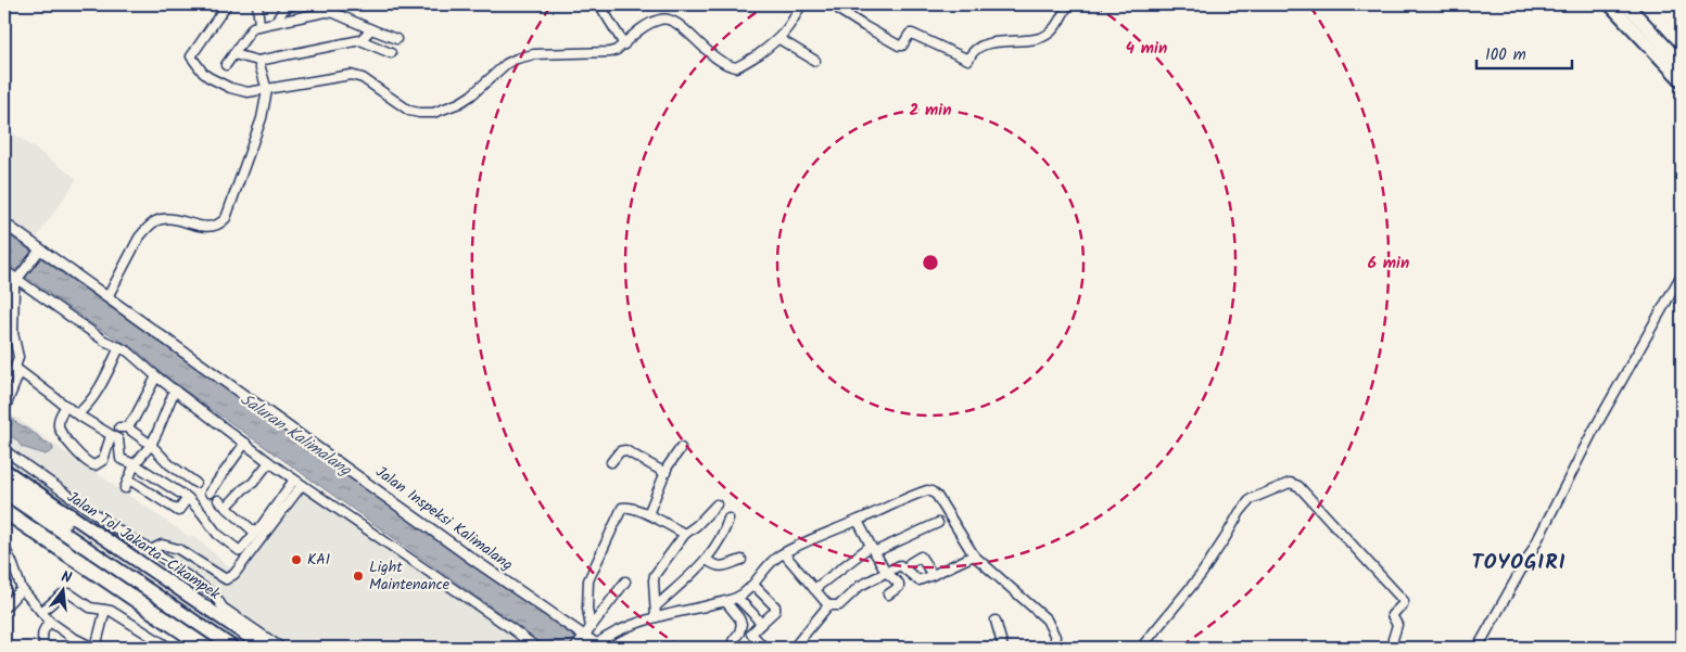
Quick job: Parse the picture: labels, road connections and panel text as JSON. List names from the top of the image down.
{
  "streets": {
    "highway": ["Jalan Tol Jakarta–Cikampek"],
    "main road": ["Jalan Inspeksi Kalimalang"]
  },
  "districts": ["TOYOGIRI"],
  "water": ["Saluran Kalimalang"],
  "places": ["KAI", "Light Maintenance"],
  "scale_bar": "100 m",
  "north": "top",
  "rings": ["4 min", "2 min", "6 min"]
}
